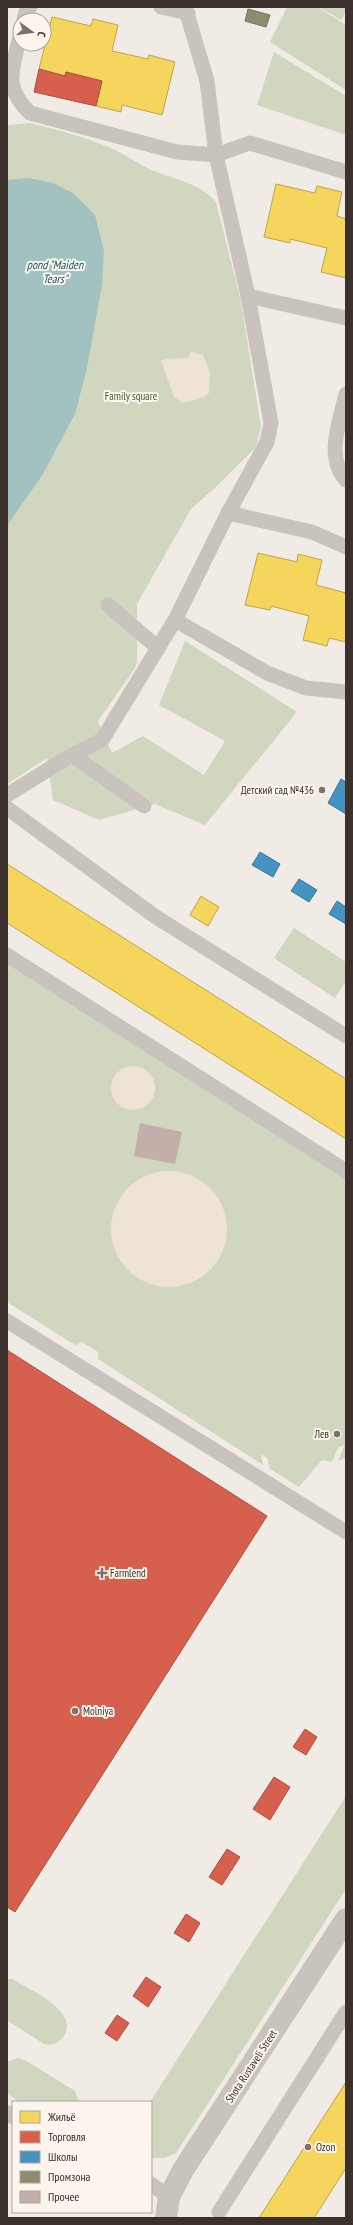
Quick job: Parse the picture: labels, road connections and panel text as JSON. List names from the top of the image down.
{
  "streets": {
    "street": ["Shota Rustaveli Street"]
  },
  "water": ["pond \"Maiden Tears\""],
  "parks": ["Family square"],
  "places": {
    "other": [
      "Детский сад №436",
      "Лев",
      "Molniya",
      "Ozon"
    ],
    "health": ["Farmlend"]
  },
  "legend": [
    "Жильё",
    "Торговля",
    "Школы",
    "Промзона",
    "Прочее"
  ],
  "north": "right"
}
